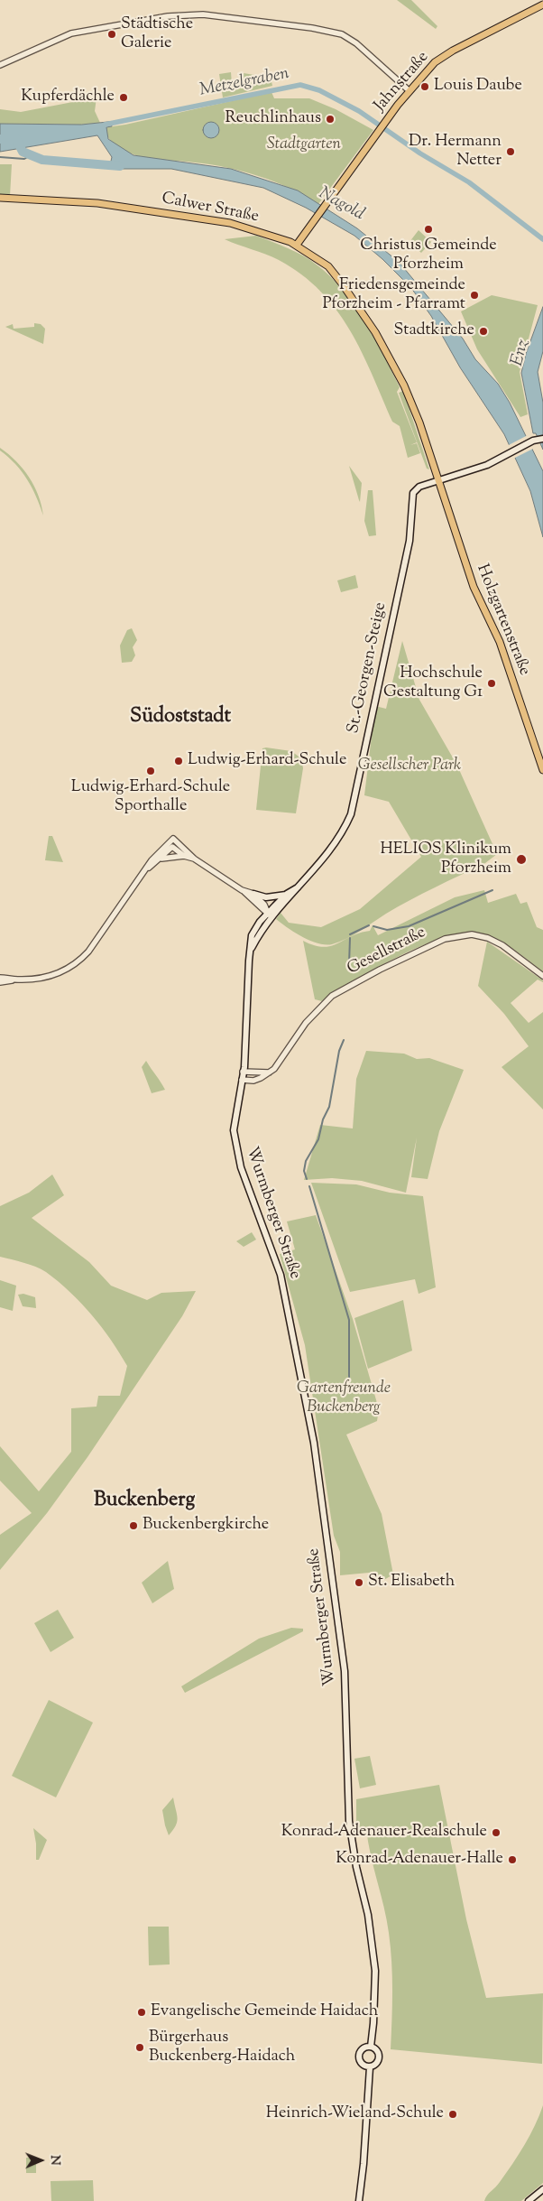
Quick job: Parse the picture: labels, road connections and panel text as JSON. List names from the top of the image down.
{
  "streets": {
    "main road": [
      "Jahnstraße",
      "Calwer Straße",
      "Holzgartenstraße",
      "St.-Georgen-Steige",
      "Wurmberger Straße"
    ],
    "street": ["Gesellstraße"]
  },
  "crossings": [
    ["Jahnstraße", "Calwer Straße"],
    ["Calwer Straße", "Holzgartenstraße"],
    ["Calwer Straße", "St.-Georgen-Steige"],
    ["Holzgartenstraße", "St.-Georgen-Steige"],
    ["St.-Georgen-Steige", "Wurmberger Straße"],
    ["Gesellstraße", "Wurmberger Straße"]
  ],
  "districts": ["Südoststadt", "Buckenberg"],
  "water": ["Metzelgraben", "Nagold", "Enz"],
  "parks": ["Stadtgarten", "Gesellscher Park", "Gartenfreunde Buckenberg"],
  "places": [
    "Städtische Galerie",
    "Louis Daube",
    "Kupferdächle",
    "Reuchlinhaus",
    "Dr. Hermann Netter",
    "Christus Gemeinde Pforzheim",
    "Friedensgemeinde Pforzheim - Pfarramt",
    "Stadtkirche",
    "Hochschule Gestaltung G1",
    "Ludwig-Erhard-Schule",
    "Ludwig-Erhard-Schule Sporthalle",
    "HELIOS Klinikum Pforzheim",
    "Buckenbergkirche",
    "St. Elisabeth",
    "Konrad-Adenauer-Realschule",
    "Konrad-Adenauer-Halle",
    "Evangelische Gemeinde Haidach",
    "Bürgerhaus Buckenberg-Haidach",
    "Heinrich-Wieland-Schule"
  ],
  "north": "right"
}
